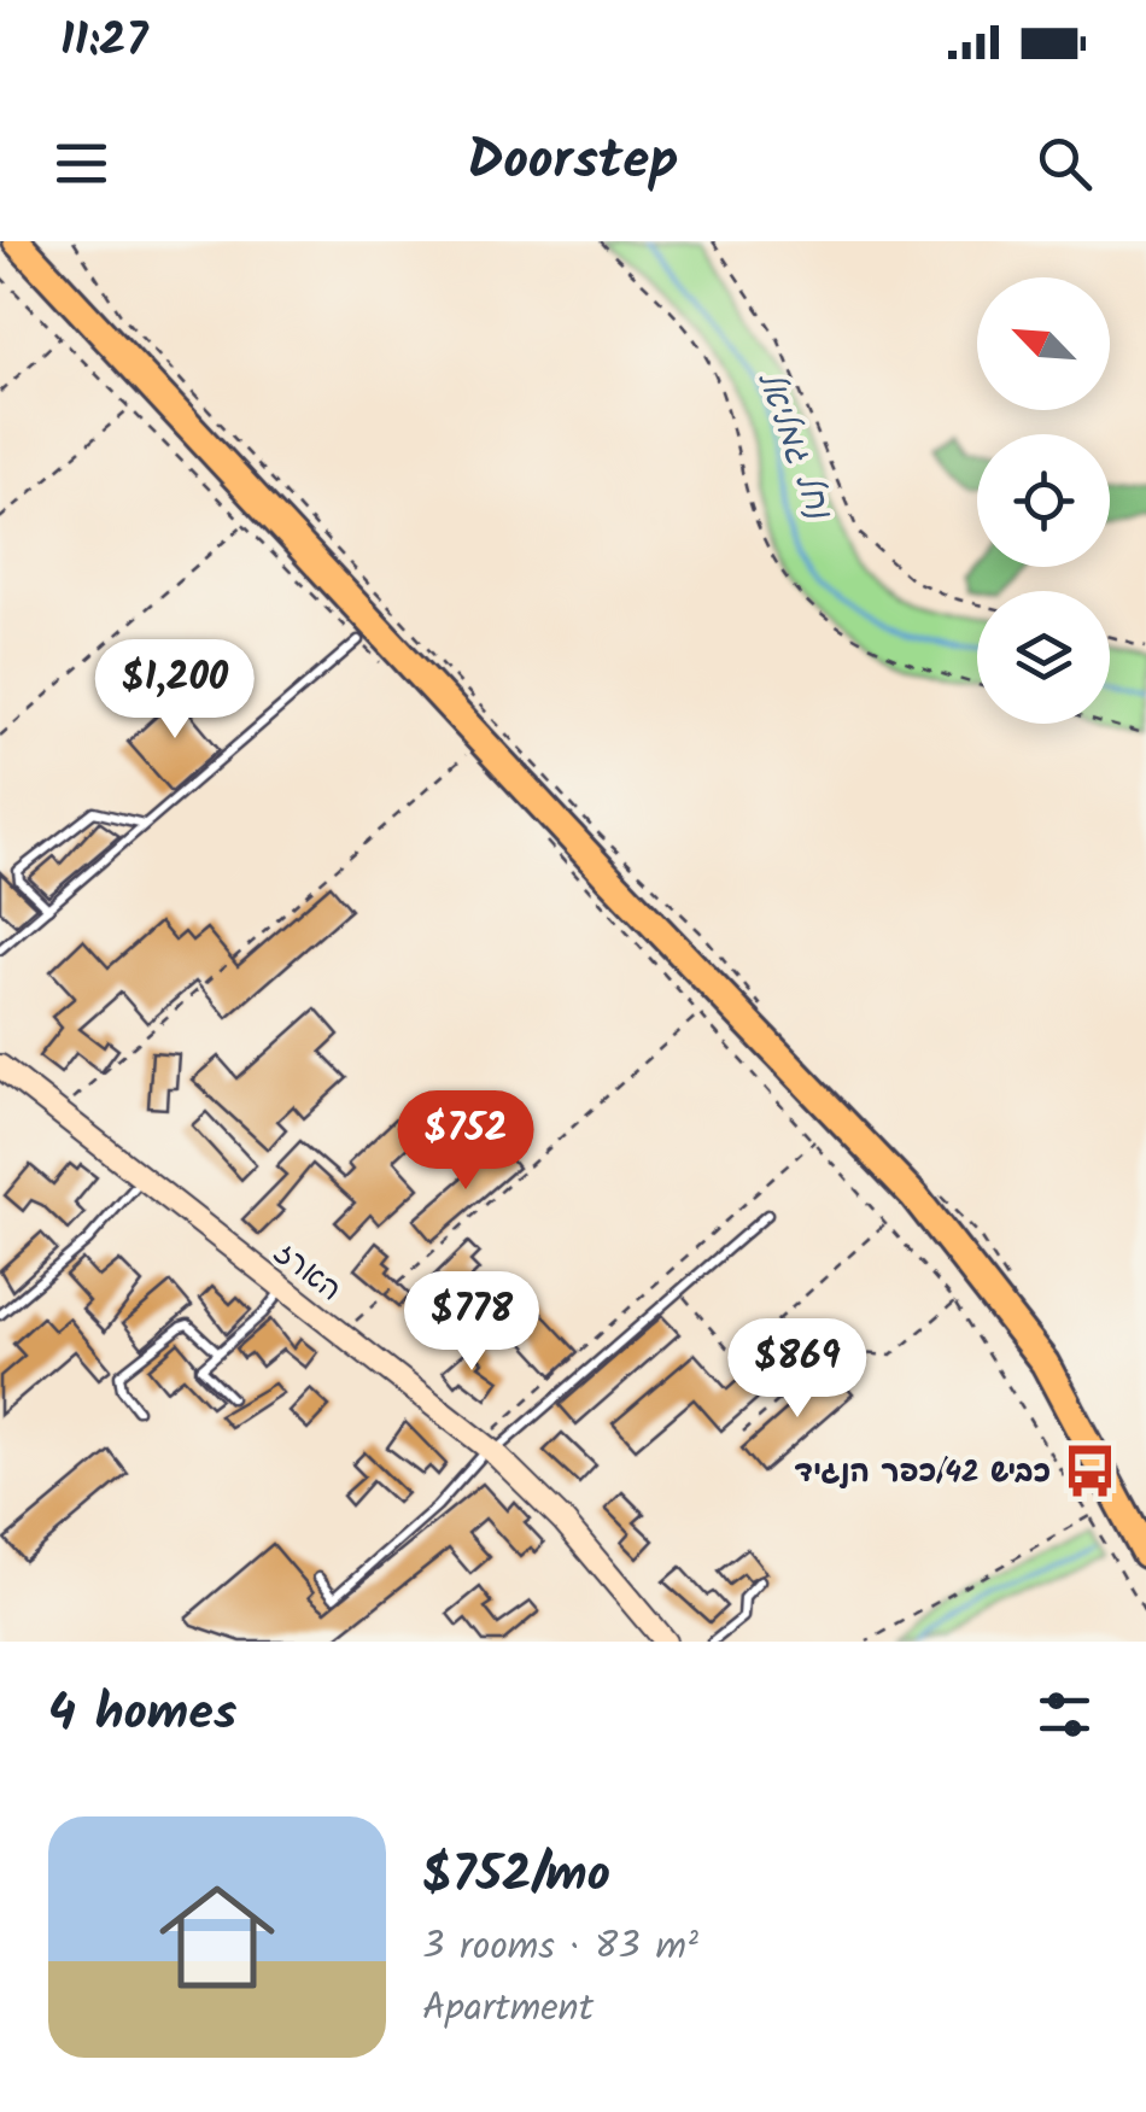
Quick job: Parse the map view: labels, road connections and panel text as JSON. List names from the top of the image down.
{
  "streets": {
    "street": ["הארז"]
  },
  "water": ["נחל גמליאל"],
  "places": {
    "bus stop": ["כביש 42/כפר הנגיד"]
  },
  "north": "top left",
  "page": {
    "status": "11:27",
    "header": "Doorstep",
    "price": [
      "$1,200",
      "$752",
      "$778",
      "$869"
    ],
    "heading": "4 homes",
    "list": [
      {
        "name": "$752/mo",
        "note": "3 rooms · 83 m² · Apartment"
      }
    ]
  }
}
